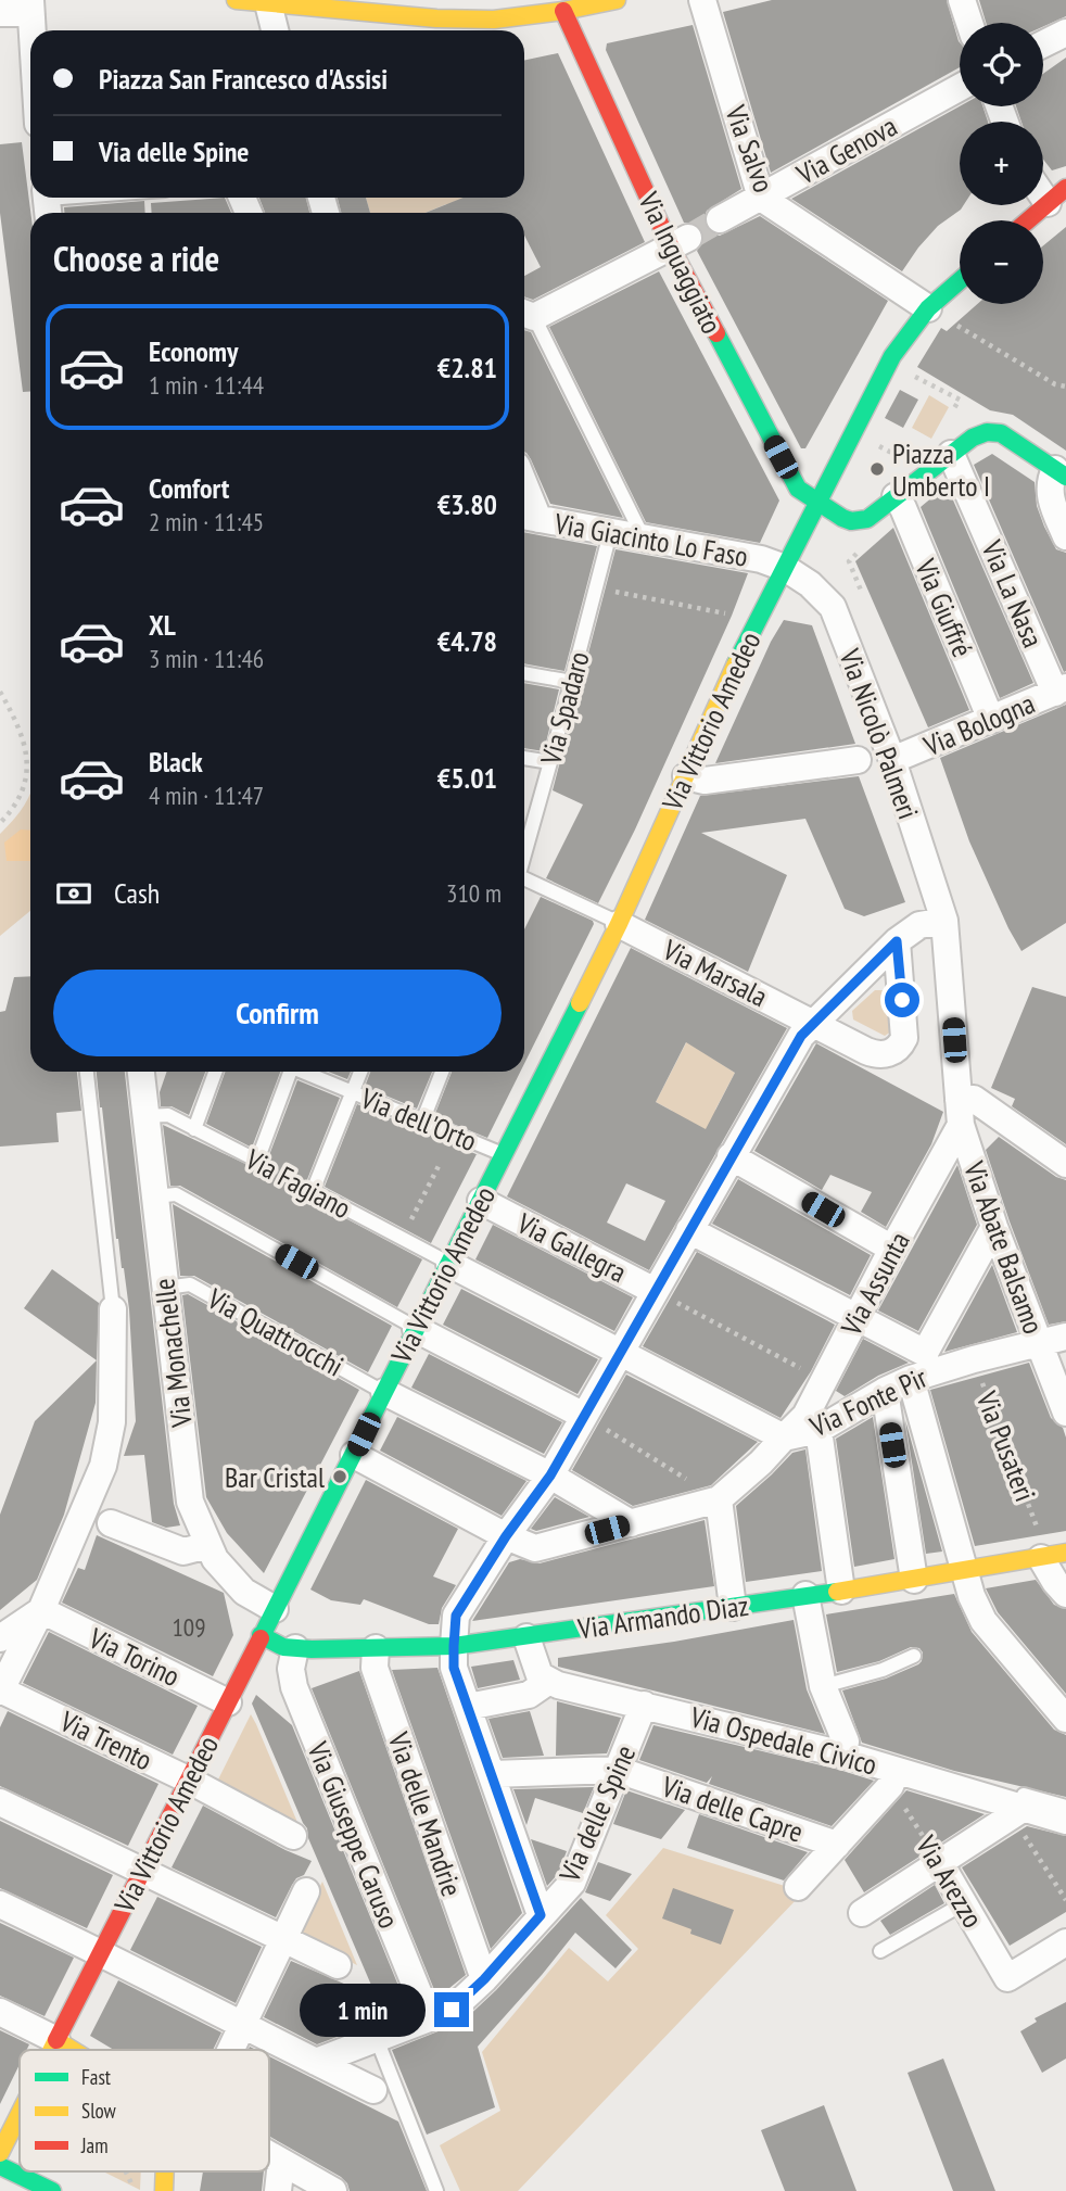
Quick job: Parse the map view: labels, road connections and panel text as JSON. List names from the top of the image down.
{
  "streets": {
    "street": [
      "Via Salvo",
      "Via Genova",
      "Via Inguaggiato",
      "Via Giacinto Lo Faso",
      "Via La Nasa",
      "Via Giuffré",
      "Via Vittorio Amedeo",
      "Via Bologna",
      "Via Nicolò Palmeri",
      "Via Marsala",
      "Via Gallegra",
      "Via Abate Balsamo",
      "Via Assunta",
      "Via Monachelle",
      "Via Fonte Pir",
      "Via Armando Diaz",
      "Via Torino",
      "Via Trento",
      "Via Ospedale Civico",
      "Via delle Capre",
      "Via delle Spine",
      "Via delle Mandrie",
      "Via Giuseppe Caruso",
      "Via Arezzo"
    ],
    "lane": [
      "Via Spadaro",
      "Via dell'Orto",
      "Via Fagiano",
      "Via Quattrocchi"
    ],
    "path": ["Via Pusateri"]
  },
  "crossings": [
    ["Via Salvo", "Via Genova"],
    ["Via Salvo", "Via Vittorio Amedeo"],
    ["Via Inguaggiato", "Via Giuffré"],
    ["Via Inguaggiato", "Via Vittorio Amedeo"],
    ["Via Giacinto Lo Faso", "Via Spadaro"],
    ["Via Giacinto Lo Faso", "Via Vittorio Amedeo"],
    ["Via Giacinto Lo Faso", "Via Nicolò Palmeri"],
    ["Via La Nasa", "Via Bologna"],
    ["Via Giuffré", "Via Bologna"],
    ["Via Vittorio Amedeo", "Via Nicolò Palmeri"],
    ["Via Vittorio Amedeo", "Via Marsala"],
    ["Via Vittorio Amedeo", "Via dell'Orto"],
    ["Via Vittorio Amedeo", "Via Fagiano"],
    ["Via Vittorio Amedeo", "Via Gallegra"],
    ["Via Vittorio Amedeo", "Via Quattrocchi"],
    ["Via Vittorio Amedeo", "Via Monachelle"],
    ["Via Vittorio Amedeo", "Via Armando Diaz"],
    ["Via Vittorio Amedeo", "Via Torino"],
    ["Via Vittorio Amedeo", "Via Trento"],
    ["Via Bologna", "Via Nicolò Palmeri"],
    ["Via Nicolò Palmeri", "Via Abate Balsamo"],
    ["Via Nicolò Palmeri", "Via Assunta"],
    ["Via Fagiano", "Via Monachelle"],
    ["Via Gallegra", "Via Assunta"],
    ["Via Abate Balsamo", "Via Assunta"],
    ["Via Abate Balsamo", "Via Fonte Pir"],
    ["Via Assunta", "Via Fonte Pir"],
    ["Via Quattrocchi", "Via Monachelle"],
    ["Via Fonte Pir", "Via Pusateri"],
    ["Via Pusateri", "Via Armando Diaz"],
    ["Via Armando Diaz", "Via delle Mandrie"],
    ["Via Armando Diaz", "Via Giuseppe Caruso"],
    ["Via Ospedale Civico", "Via delle Capre"],
    ["Via Ospedale Civico", "Via delle Spine"],
    ["Via Ospedale Civico", "Via Arezzo"],
    ["Via delle Capre", "Via delle Spine"],
    ["Via delle Capre", "Via Arezzo"],
    ["Via delle Spine", "Via delle Mandrie"],
    ["Via delle Spine", "Via Giuseppe Caruso"]
  ],
  "places": ["Piazza Umberto I", "Bar Cristal"],
  "house_numbers": ["109"],
  "legend": ["Fast", "Slow", "Jam"],
  "page": {
    "map_buttons": ["+", "−"],
    "banner": ["Piazza San Francesco d'Assisi", "Via delle Spine"],
    "heading": "Choose a ride",
    "list": [
      {
        "name": "Economy",
        "note": "1 min · 11:44",
        "value": "€2.81"
      },
      {
        "name": "Comfort",
        "note": "2 min · 11:45",
        "value": "€3.80"
      },
      {
        "name": "XL",
        "note": "3 min · 11:46",
        "value": "€4.78"
      },
      {
        "name": "Black",
        "note": "4 min · 11:47",
        "value": "€5.01"
      }
    ],
    "pay": ["Cash", "310 m"],
    "buttons": "Confirm",
    "bubble": "1 min"
  }
}
